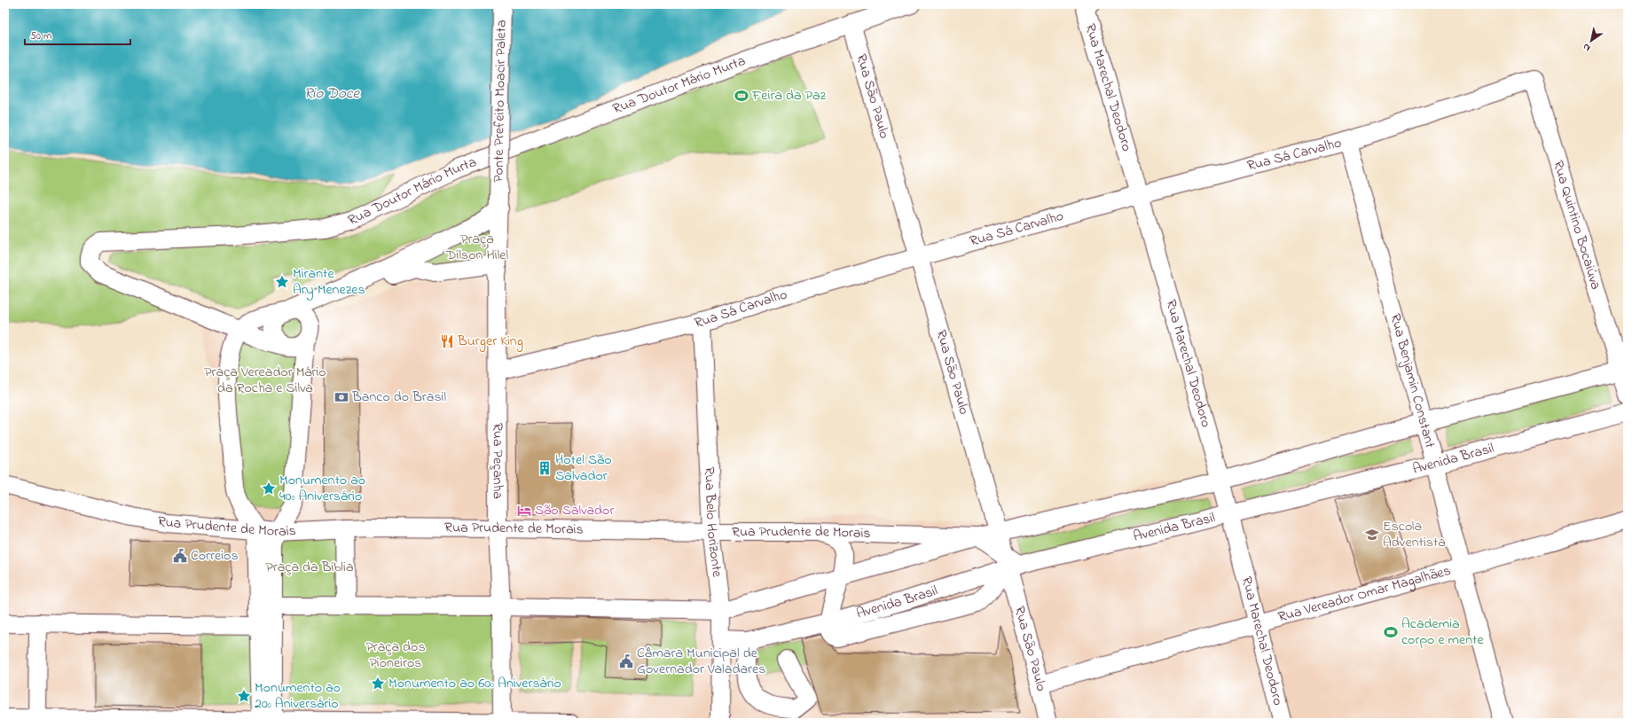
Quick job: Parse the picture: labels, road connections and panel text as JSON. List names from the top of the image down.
{
  "streets": {
    "street": [
      "Rua Doutor Mário Murta",
      "Rua Marechal Deodoro",
      "Rua São Paulo",
      "Ponte Prefeito Moacir Paleta",
      "Rua Sá Carvalho",
      "Rua Quintino Bocaiúva",
      "Rua Benjamin Constant",
      "Avenida Brasil",
      "Rua Peçanha",
      "Rua Belo Horizonte",
      "Rua Prudente de Morais",
      "Rua Vereador Omar Magalhães"
    ]
  },
  "crossings": [
    ["Rua Doutor Mário Murta", "Rua São Paulo"],
    ["Rua Marechal Deodoro", "Rua Sá Carvalho"],
    ["Rua Marechal Deodoro", "Avenida Brasil"],
    ["Rua Marechal Deodoro", "Rua Vereador Omar Magalhães"],
    ["Rua São Paulo", "Rua Sá Carvalho"],
    ["Rua São Paulo", "Avenida Brasil"],
    ["Rua São Paulo", "Rua Vereador Omar Magalhães"],
    ["Ponte Prefeito Moacir Paleta", "Rua Peçanha"],
    ["Rua Sá Carvalho", "Rua Quintino Bocaiúva"],
    ["Rua Sá Carvalho", "Rua Benjamin Constant"],
    ["Rua Sá Carvalho", "Rua Peçanha"],
    ["Rua Sá Carvalho", "Rua Belo Horizonte"],
    ["Rua Benjamin Constant", "Avenida Brasil"],
    ["Rua Benjamin Constant", "Rua Vereador Omar Magalhães"],
    ["Avenida Brasil", "Rua Belo Horizonte"],
    ["Rua Peçanha", "Rua Prudente de Morais"],
    ["Rua Belo Horizonte", "Rua Prudente de Morais"]
  ],
  "water": ["Rio Doce"],
  "parks": [
    "Praça Dílson Hilel",
    "Praça Vereador Mário da Rocha e Silva",
    "Praça da Bíblia",
    "Praça dos Pioneiros"
  ],
  "places": {
    "sports": ["Feira da Paz", "Academia corpo e mente"],
    "place": [
      "Mirante Ary Menezes",
      "Monumento ao 40º Aniversário",
      "Monumento ao 60º Aniversário",
      "Monumento ao 20º Aniversário"
    ],
    "restaurant": ["Burger King"],
    "bank": ["Banco do Brasil"],
    "building": ["Hotel São Salvador"],
    "hotel": ["São Salvador"],
    "school or university": ["Escola Adventista"],
    "public building": ["Correios", "Câmara Municipal de Governador Valadares"]
  },
  "scale_bar": "50 m",
  "north": "bottom left"
}
